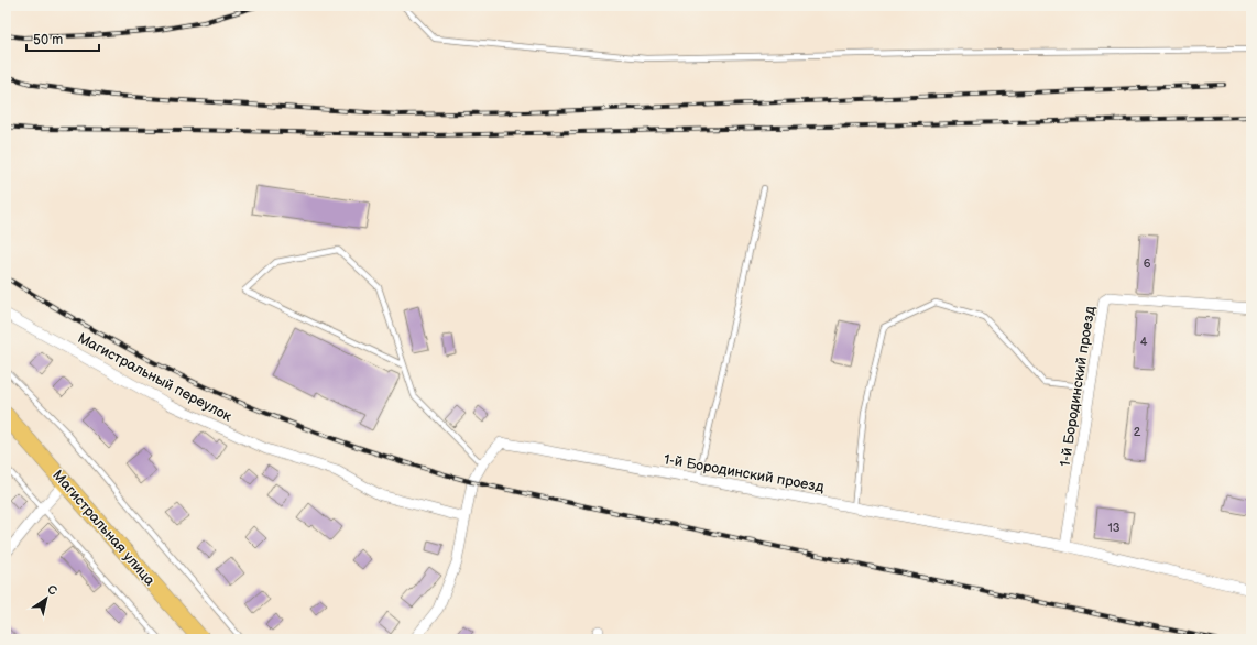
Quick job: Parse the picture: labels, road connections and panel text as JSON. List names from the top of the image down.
{
  "streets": {
    "main road": ["Магистральная улица"],
    "street": ["Магистральный переулок", "1-й Бородинский проезд"]
  },
  "crossings": [
    ["Магистральный переулок", "1-й Бородинский проезд"]
  ],
  "house_numbers": [
    "6",
    "4",
    "2",
    "13"
  ],
  "scale_bar": "50 m",
  "north": "top right"
}
